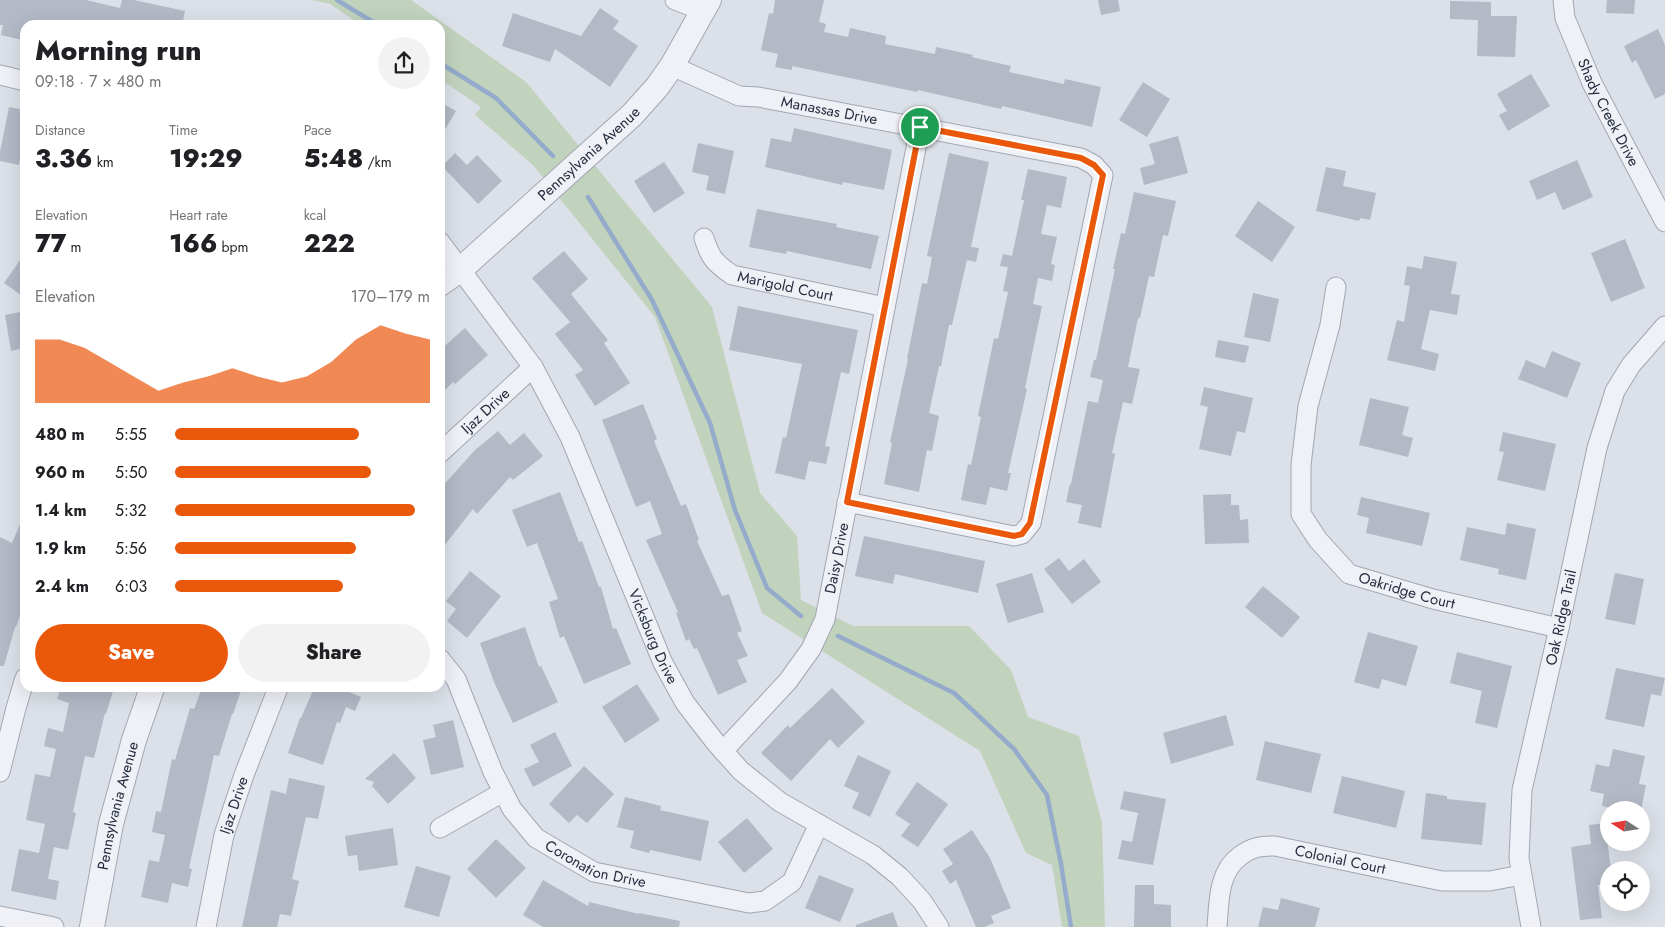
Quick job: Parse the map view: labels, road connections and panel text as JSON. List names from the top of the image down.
{
  "streets": {
    "street": [
      "Manassas Drive",
      "Shady Creek Drive",
      "Pennsylvania Avenue",
      "Marigold Court",
      "Ijaz Drive",
      "Daisy Drive",
      "Oakridge Court",
      "Oak Ridge Trail",
      "Vicksburg Drive",
      "Colonial Court",
      "Coronation Drive"
    ]
  },
  "crossings": [
    ["Manassas Drive", "Pennsylvania Avenue"],
    ["Manassas Drive", "Daisy Drive"],
    ["Pennsylvania Avenue", "Vicksburg Drive"],
    ["Marigold Court", "Daisy Drive"],
    ["Ijaz Drive", "Vicksburg Drive"],
    ["Daisy Drive", "Vicksburg Drive"],
    ["Oakridge Court", "Oak Ridge Trail"],
    ["Oak Ridge Trail", "Colonial Court"],
    ["Vicksburg Drive", "Coronation Drive"]
  ],
  "north": "left",
  "page": {
    "heading": ["Morning run", "09:18 · 7 × 480 m"],
    "stats": [
      ["Distance", "3.36 km"],
      ["Time", "19:29"],
      ["Pace", "5:48 /km"],
      ["Elevation", "77 m"],
      ["Heart rate", "166 bpm"],
      ["kcal", "222"]
    ],
    "chart": ["Elevation", "170–179 m"],
    "list": [
      {
        "name": "480 m",
        "note": "5:55"
      },
      {
        "name": "960 m",
        "note": "5:50"
      },
      {
        "name": "1.4 km",
        "note": "5:32"
      },
      {
        "name": "1.9 km",
        "note": "5:56"
      },
      {
        "name": "2.4 km",
        "note": "6:03"
      }
    ],
    "buttons": ["Save", "Share"]
  }
}
